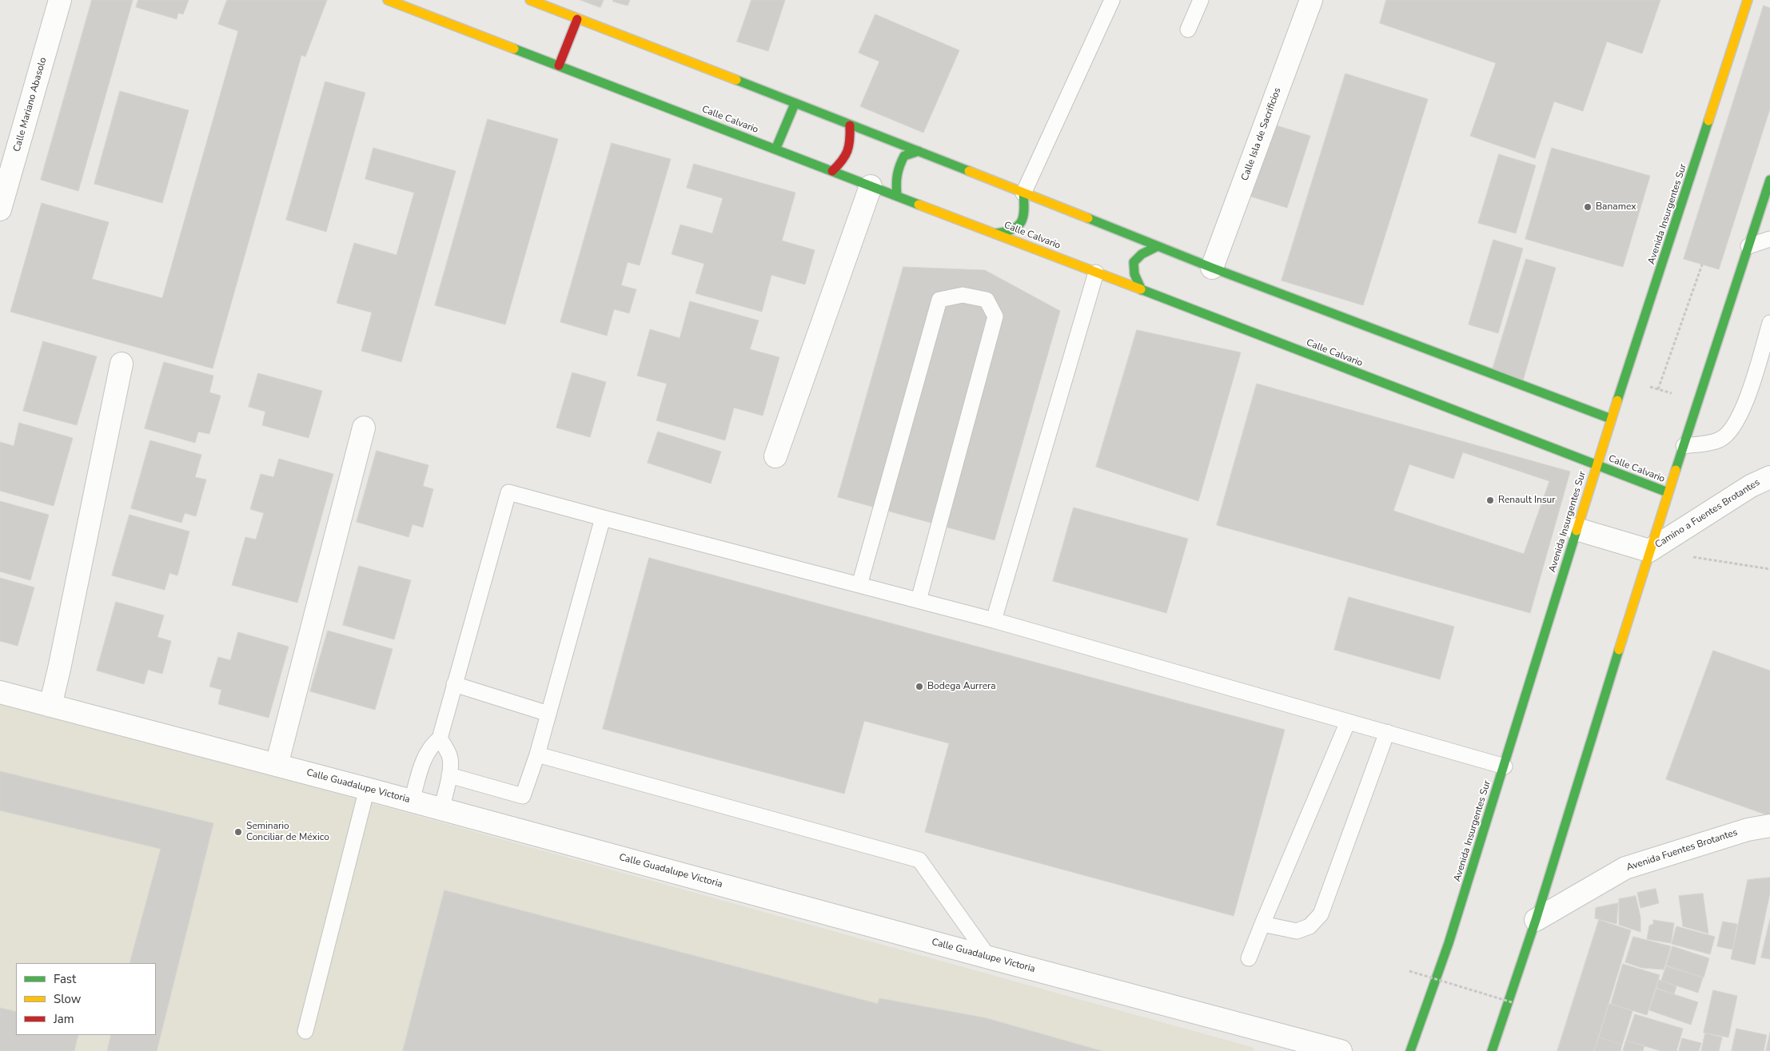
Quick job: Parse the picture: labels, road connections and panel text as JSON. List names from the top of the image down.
{
  "streets": {
    "street": [
      "Calle Mariano Abasolo",
      "Calle Calvario",
      "Calle Isla de Sacrificios",
      "Avenida Insurgentes Sur",
      "Camino a Fuentes Brotantes",
      "Calle Guadalupe Victoria",
      "Avenida Fuentes Brotantes"
    ]
  },
  "crossings": [
    ["Calle Calvario", "Avenida Insurgentes Sur"],
    ["Avenida Insurgentes Sur", "Camino a Fuentes Brotantes"]
  ],
  "places": [
    "Banamex",
    "Renault Insur",
    "Bodega Aurrera",
    "Seminario Conciliar de México"
  ],
  "legend": ["Fast", "Slow", "Jam"]
}
